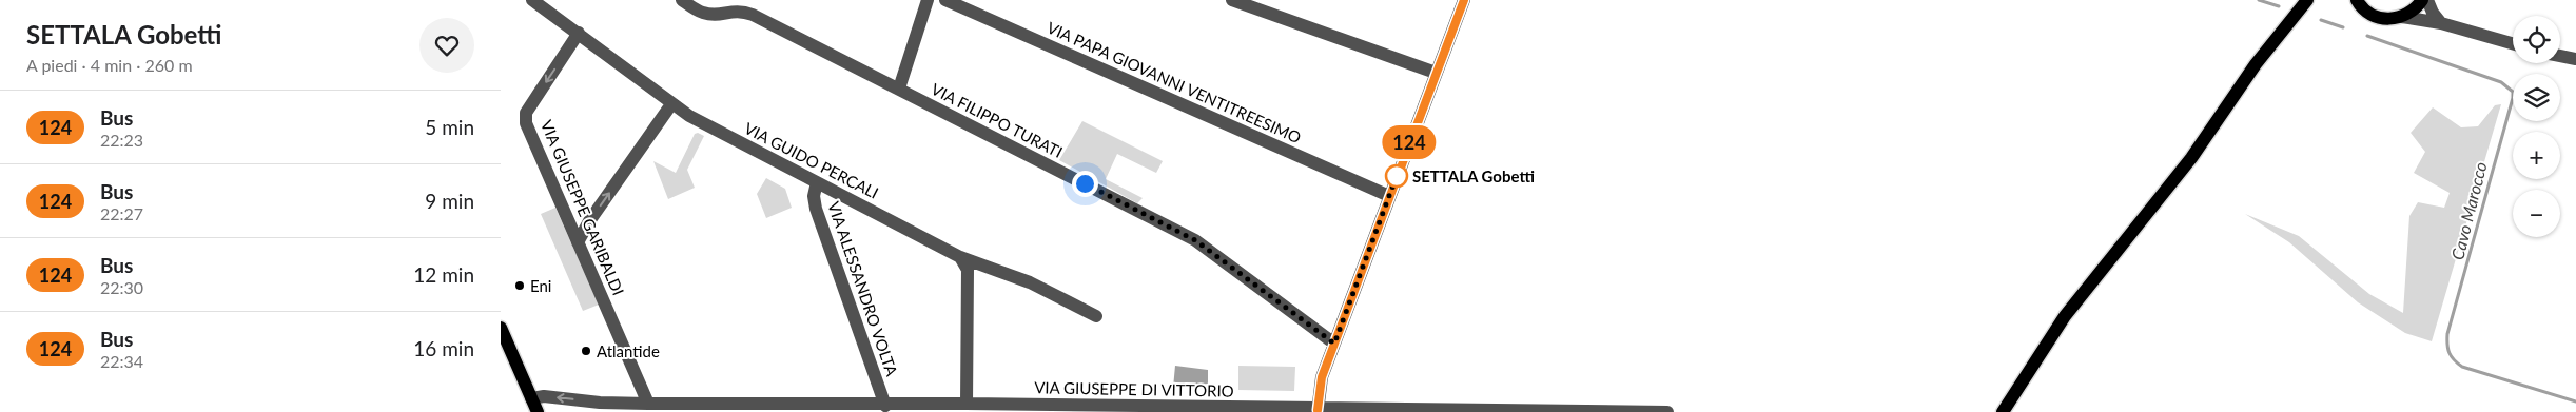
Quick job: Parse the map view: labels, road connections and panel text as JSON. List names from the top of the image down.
{
  "streets": {
    "street": [
      "VIA PAPA GIOVANNI VENTITREESIMO",
      "VIA FILIPPO TURATI",
      "VIA GUIDO PERCALI",
      "VIA GIUSEPPE GARIBALDI",
      "VIA ALESSANDRO VOLTA",
      "VIA GIUSEPPE DI VITTORIO"
    ]
  },
  "crossings": [
    ["VIA GUIDO PERCALI", "VIA GIUSEPPE GARIBALDI"],
    ["VIA GUIDO PERCALI", "VIA ALESSANDRO VOLTA"],
    ["VIA GIUSEPPE GARIBALDI", "VIA GIUSEPPE DI VITTORIO"],
    ["VIA ALESSANDRO VOLTA", "VIA GIUSEPPE DI VITTORIO"]
  ],
  "one_way": ["VIA GIUSEPPE GARIBALDI"],
  "water": ["Cavo Marocco"],
  "places": ["SETTALA Gobetti", "Eni", "Atlantide"],
  "lines": ["bus line 124"],
  "page": {
    "heading": ["SETTALA Gobetti", "A piedi · 4 min · 260 m"],
    "on_map": "124",
    "map_buttons": ["+", "−"],
    "list": [
      {
        "mark": "124",
        "name": "Bus",
        "note": "22:23",
        "value": "5 min"
      },
      {
        "mark": "124",
        "name": "Bus",
        "note": "22:27",
        "value": "9 min"
      },
      {
        "mark": "124",
        "name": "Bus",
        "note": "22:30",
        "value": "12 min"
      },
      {
        "mark": "124",
        "name": "Bus",
        "note": "22:34",
        "value": "16 min"
      }
    ]
  }
}
